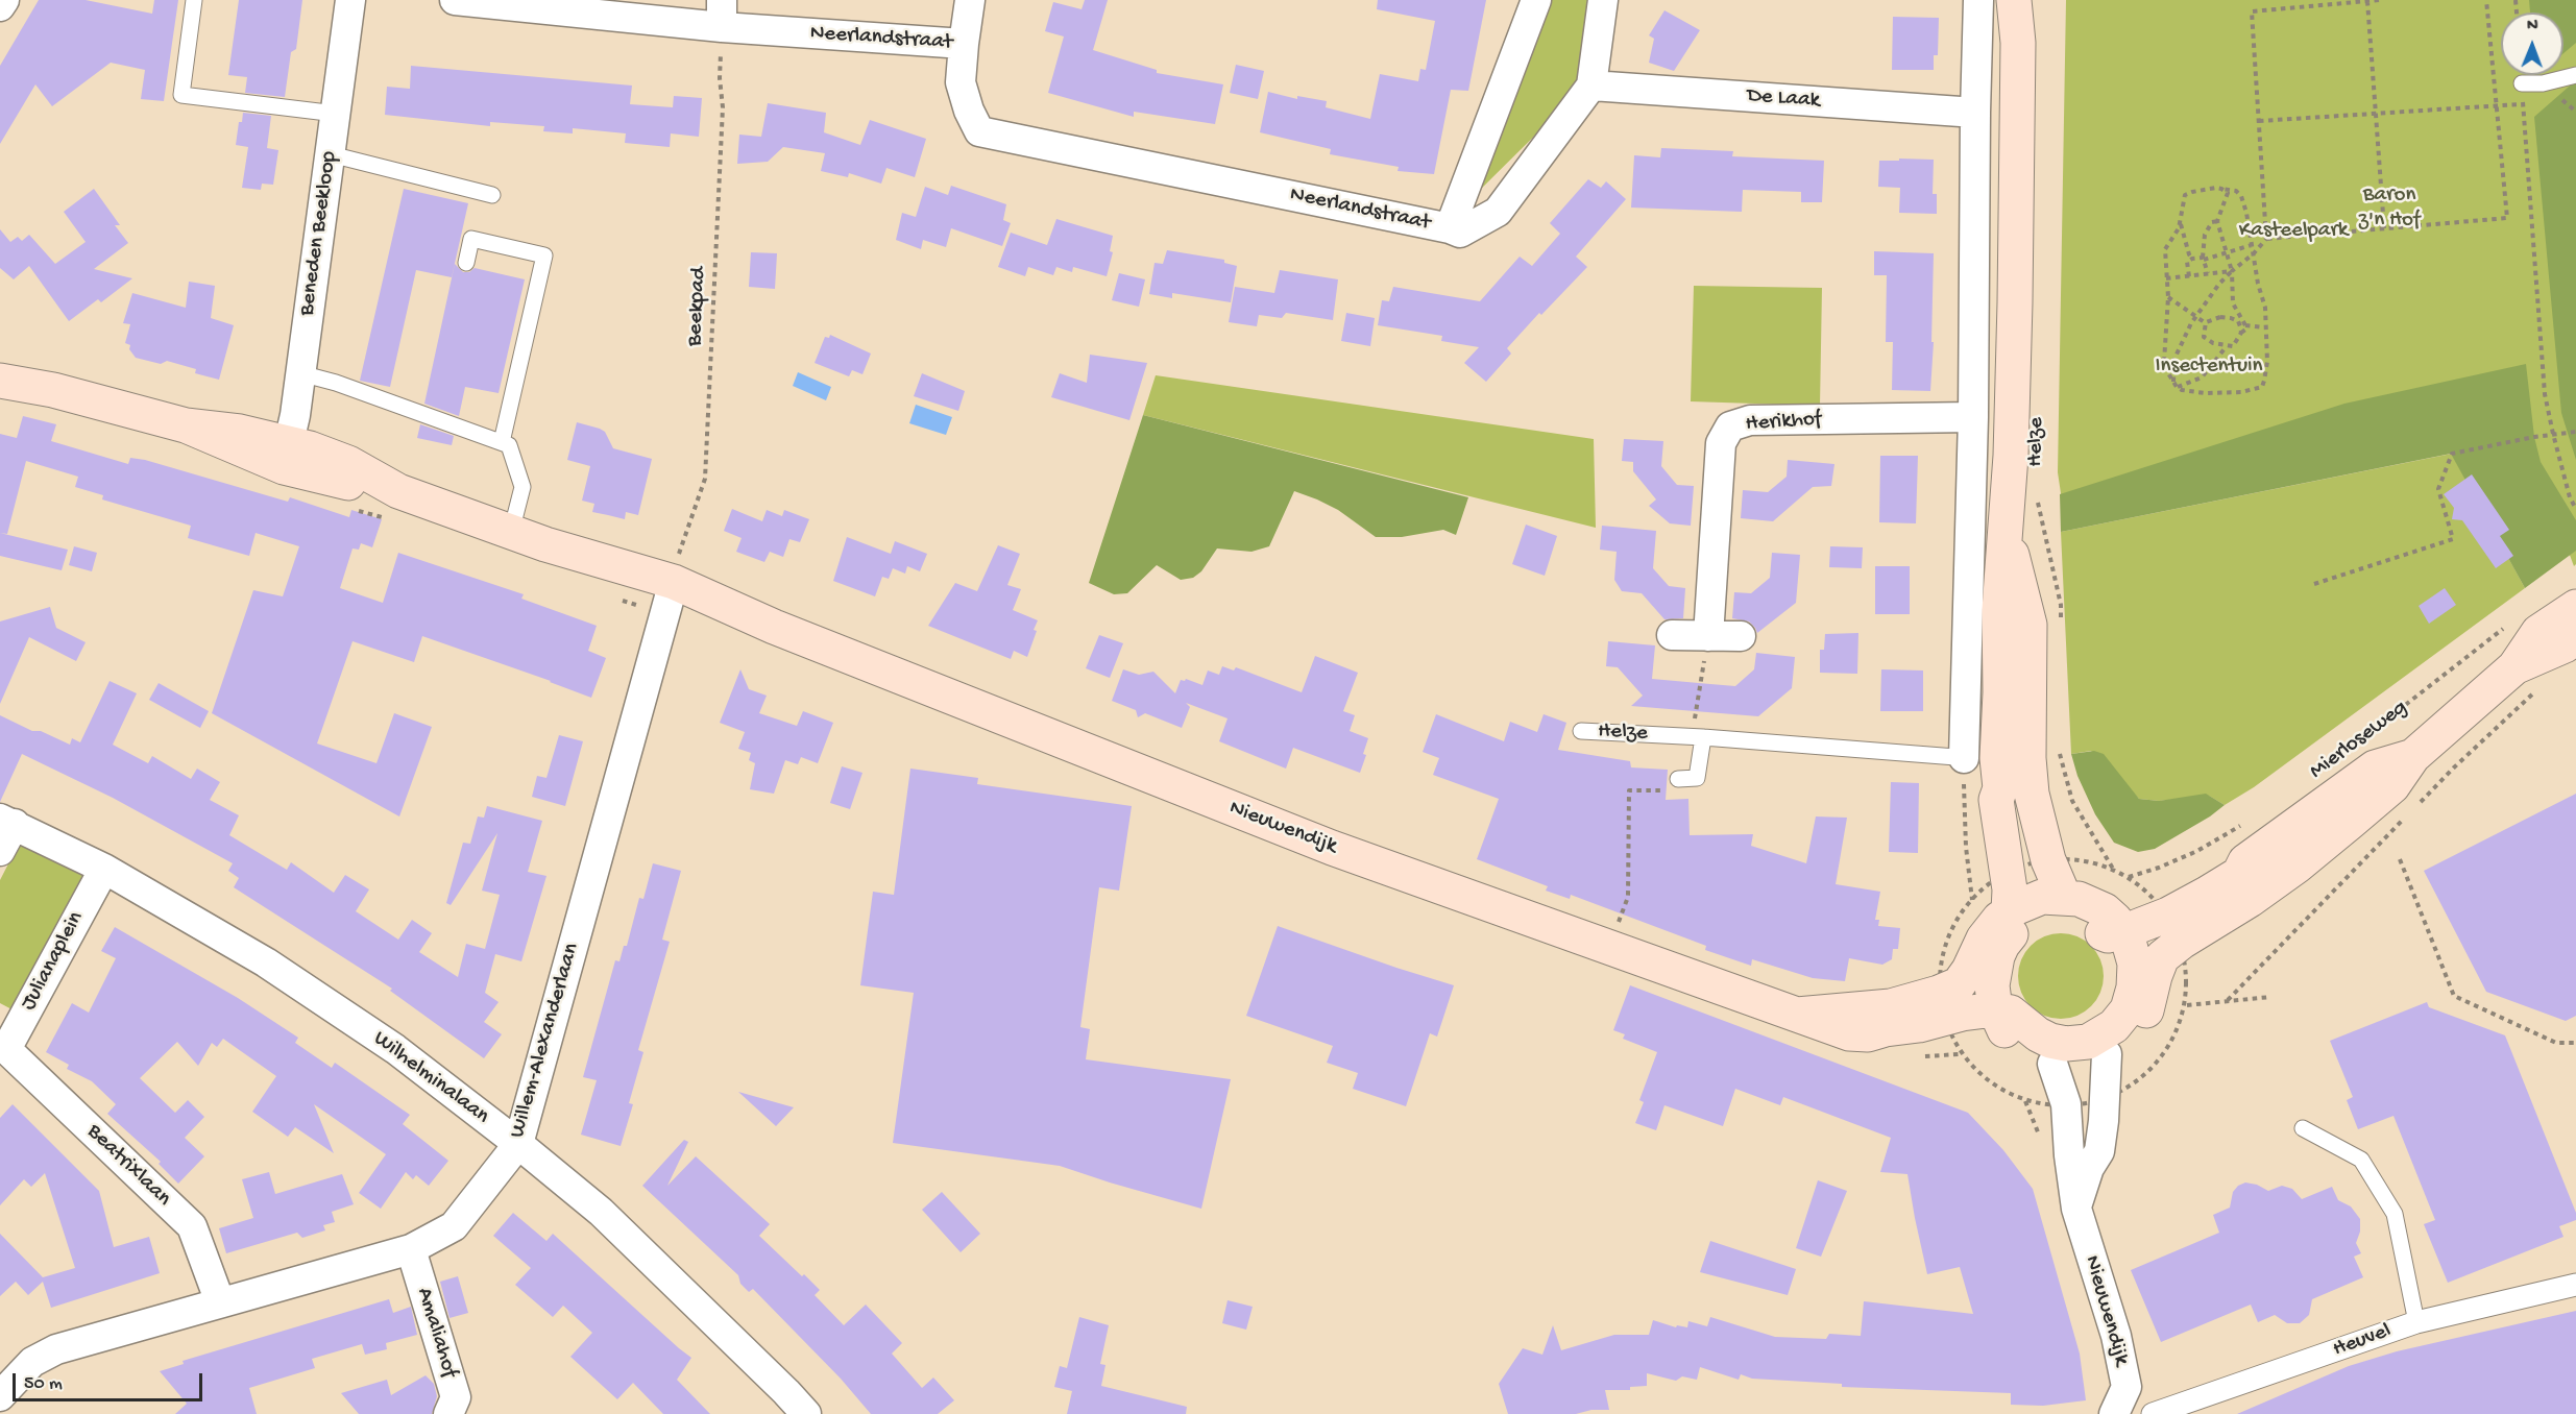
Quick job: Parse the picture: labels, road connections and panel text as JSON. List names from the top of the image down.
{
  "streets": {
    "main road": ["Helze", "Mierloseweg", "Nieuwendijk"],
    "street": [
      "Neerlandstraat",
      "De Laak",
      "Beneden Beekloop",
      "Herikhof",
      "Julianaplein",
      "Willem-Alexanderlaan",
      "Wilhelminalaan",
      "Beatrixlaan",
      "Amaliahof",
      "Heuvel"
    ],
    "path": ["Beekpad"]
  },
  "crossings": [
    ["Neerlandstraat", "De Laak"],
    ["Neerlandstraat", "Beekpad"],
    ["Beneden Beekloop", "Nieuwendijk"],
    ["Beekpad", "Nieuwendijk"],
    ["Beekpad", "Willem-Alexanderlaan"],
    ["Helze", "Nieuwendijk"],
    ["Nieuwendijk", "Willem-Alexanderlaan"],
    ["Julianaplein", "Wilhelminalaan"],
    ["Julianaplein", "Beatrixlaan"],
    ["Willem-Alexanderlaan", "Wilhelminalaan"],
    ["Willem-Alexanderlaan", "Beatrixlaan"],
    ["Willem-Alexanderlaan", "Amaliahof"]
  ],
  "parks": ["Baron z'n Hof", "Kasteelpark", "Insectentuin"],
  "scale_bar": "50 m",
  "north": "top"
}
